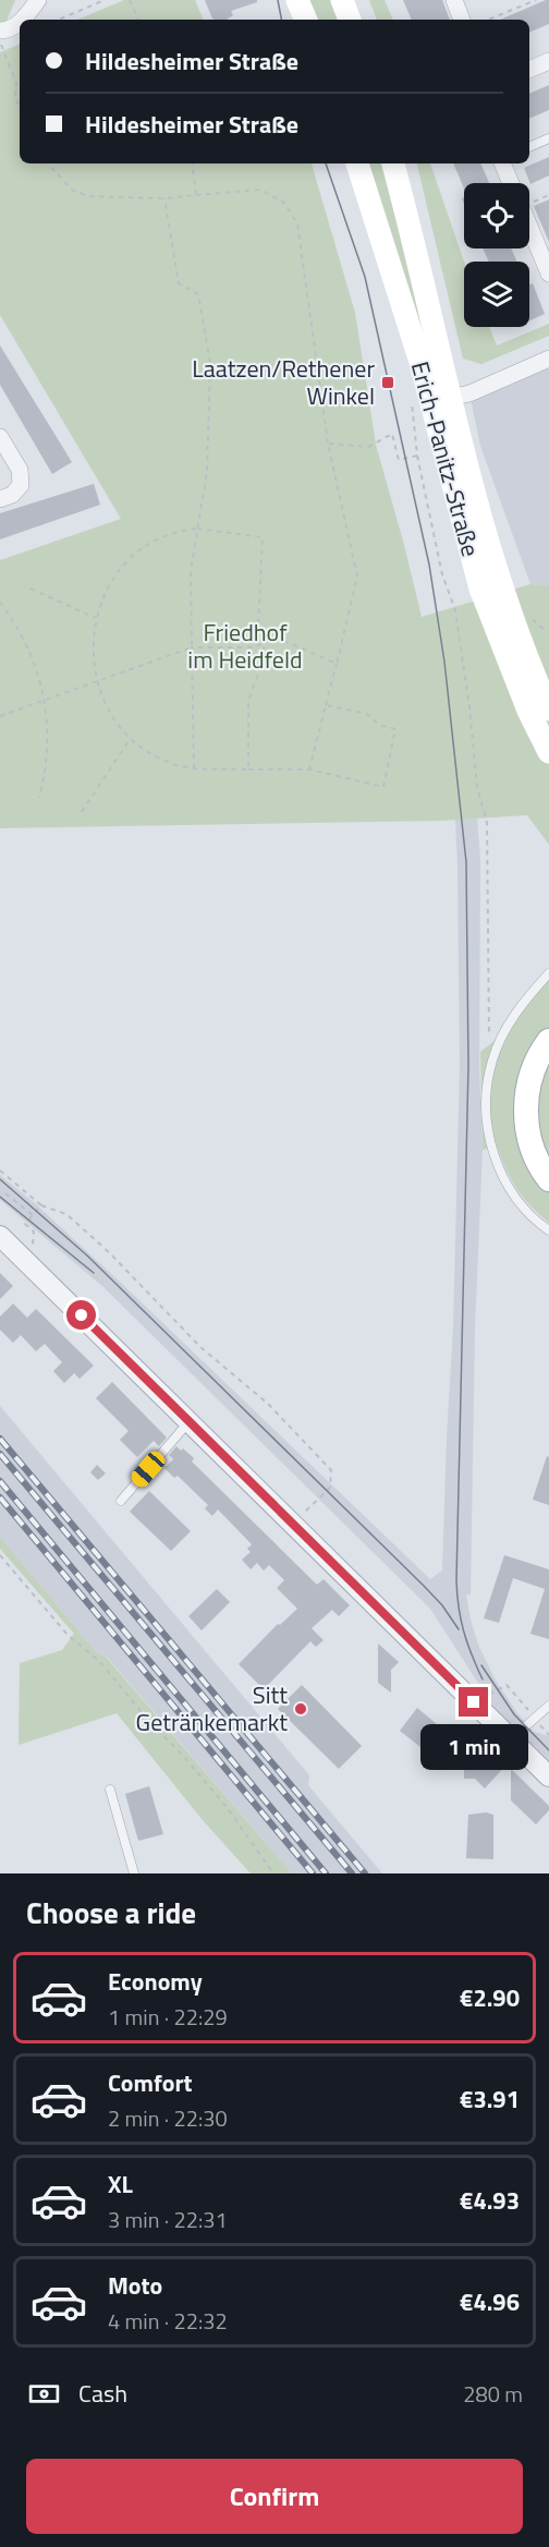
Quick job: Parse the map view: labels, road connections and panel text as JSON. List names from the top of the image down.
{
  "streets": {
    "main road": ["Erich-Panitz-Straße"]
  },
  "parks": ["Friedhof im Heidfeld"],
  "places": {
    "transit": ["Laatzen/Rethener Winkel"],
    "other": ["Sitt Getränkemarkt"]
  },
  "page": {
    "banner": ["Hildesheimer Straße", "Hildesheimer Straße"],
    "bubble": "1 min",
    "heading": "Choose a ride",
    "list": [
      {
        "name": "Economy",
        "note": "1 min · 22:29",
        "value": "€2.90"
      },
      {
        "name": "Comfort",
        "note": "2 min · 22:30",
        "value": "€3.91"
      },
      {
        "name": "XL",
        "note": "3 min · 22:31",
        "value": "€4.93"
      },
      {
        "name": "Moto",
        "note": "4 min · 22:32",
        "value": "€4.96"
      }
    ],
    "pay": ["Cash", "280 m"],
    "buttons": "Confirm"
  }
}
